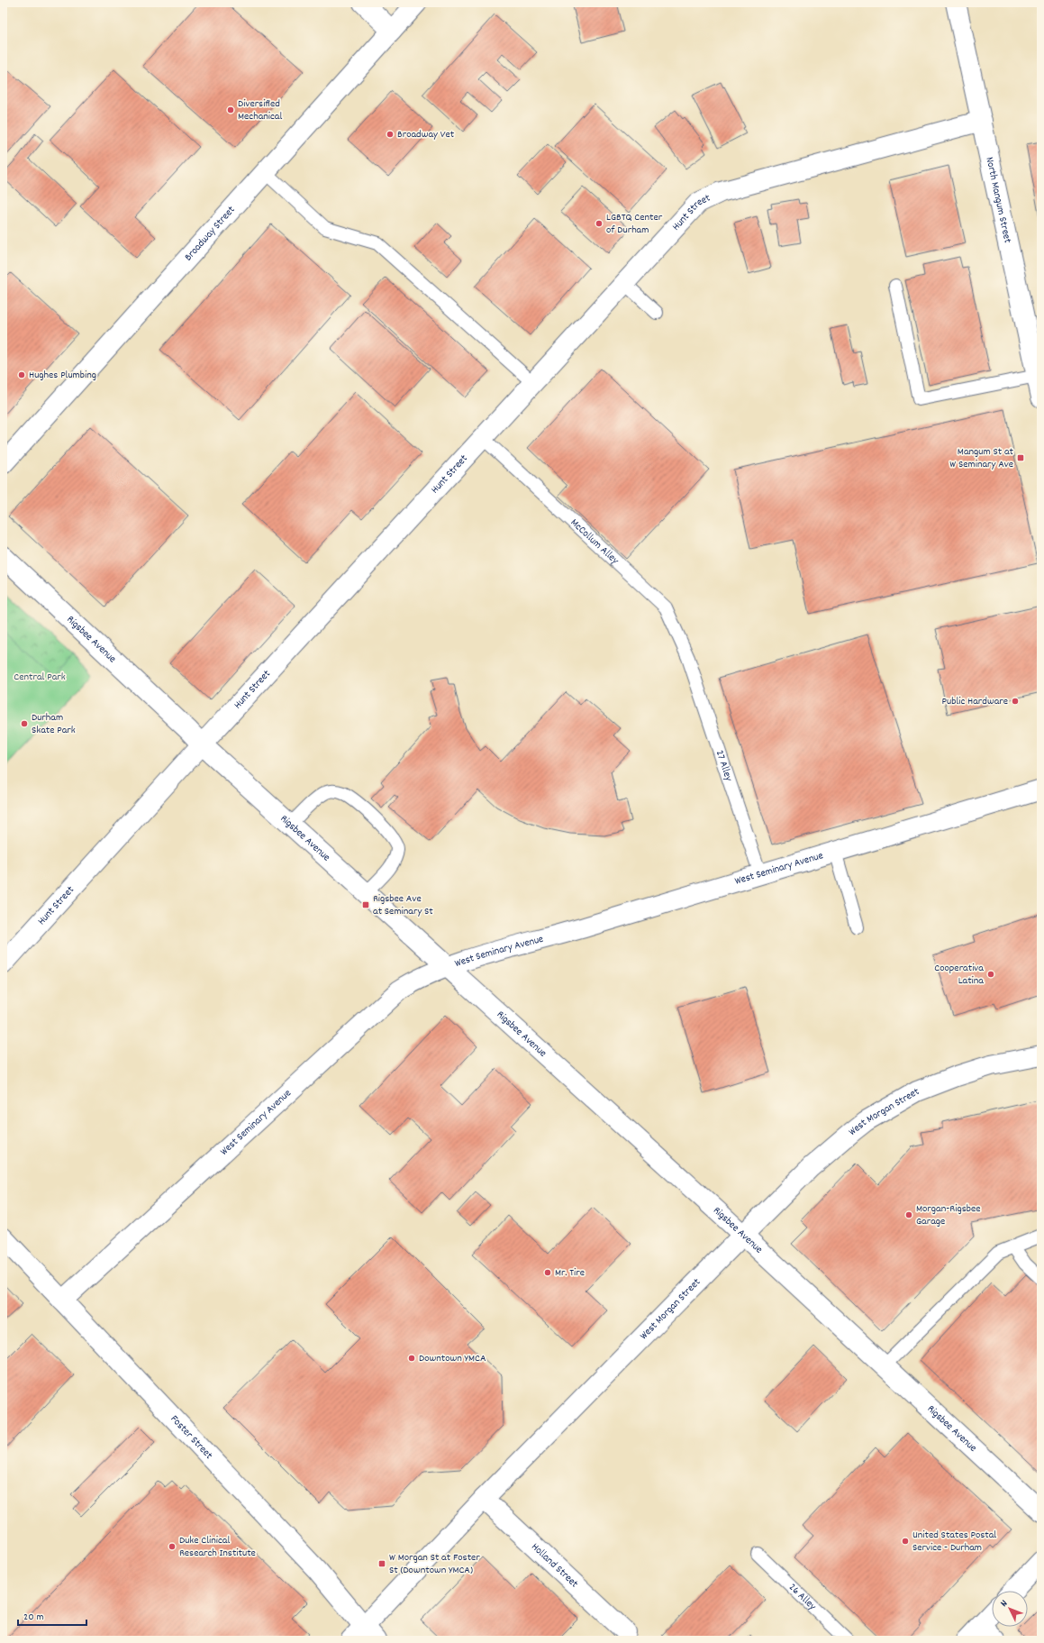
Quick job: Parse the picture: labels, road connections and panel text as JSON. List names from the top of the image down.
{
  "streets": {
    "street": [
      "North Mangum Street",
      "Hunt Street",
      "Broadway Street",
      "Rigsbee Avenue",
      "West Seminary Avenue",
      "West Morgan Street",
      "Foster Street",
      "Holland Street"
    ],
    "lane": ["McCollum Alley", "27 Alley", "26 Alley"]
  },
  "crossings": [
    ["North Mangum Street", "Hunt Street"],
    ["Hunt Street", "McCollum Alley"],
    ["Hunt Street", "Rigsbee Avenue"],
    ["McCollum Alley", "27 Alley"],
    ["Rigsbee Avenue", "West Seminary Avenue"],
    ["Rigsbee Avenue", "West Morgan Street"],
    ["27 Alley", "West Seminary Avenue"],
    ["West Seminary Avenue", "Foster Street"],
    ["West Morgan Street", "Foster Street"],
    ["West Morgan Street", "Holland Street"]
  ],
  "parks": ["Central Park"],
  "places": {
    "other": [
      "Diversified Mechanical",
      "Broadway Vet",
      "LGBTQ Center of Durham",
      "Hughes Plumbing",
      "Public Hardware",
      "Durham Skate Park",
      "Cooperativa Latina",
      "Morgan-Rigsbee Garage",
      "Mr. Tire",
      "Downtown YMCA",
      "United States Postal Service - Durham",
      "Duke Clinical Research Institute"
    ],
    "transit": ["Mangum St at W Seminary Ave", "Rigsbee Ave at Seminary St", "W Morgan St at Foster St (Downtown YMCA)"]
  },
  "scale_bar": "20 m",
  "north": "top left"
}
